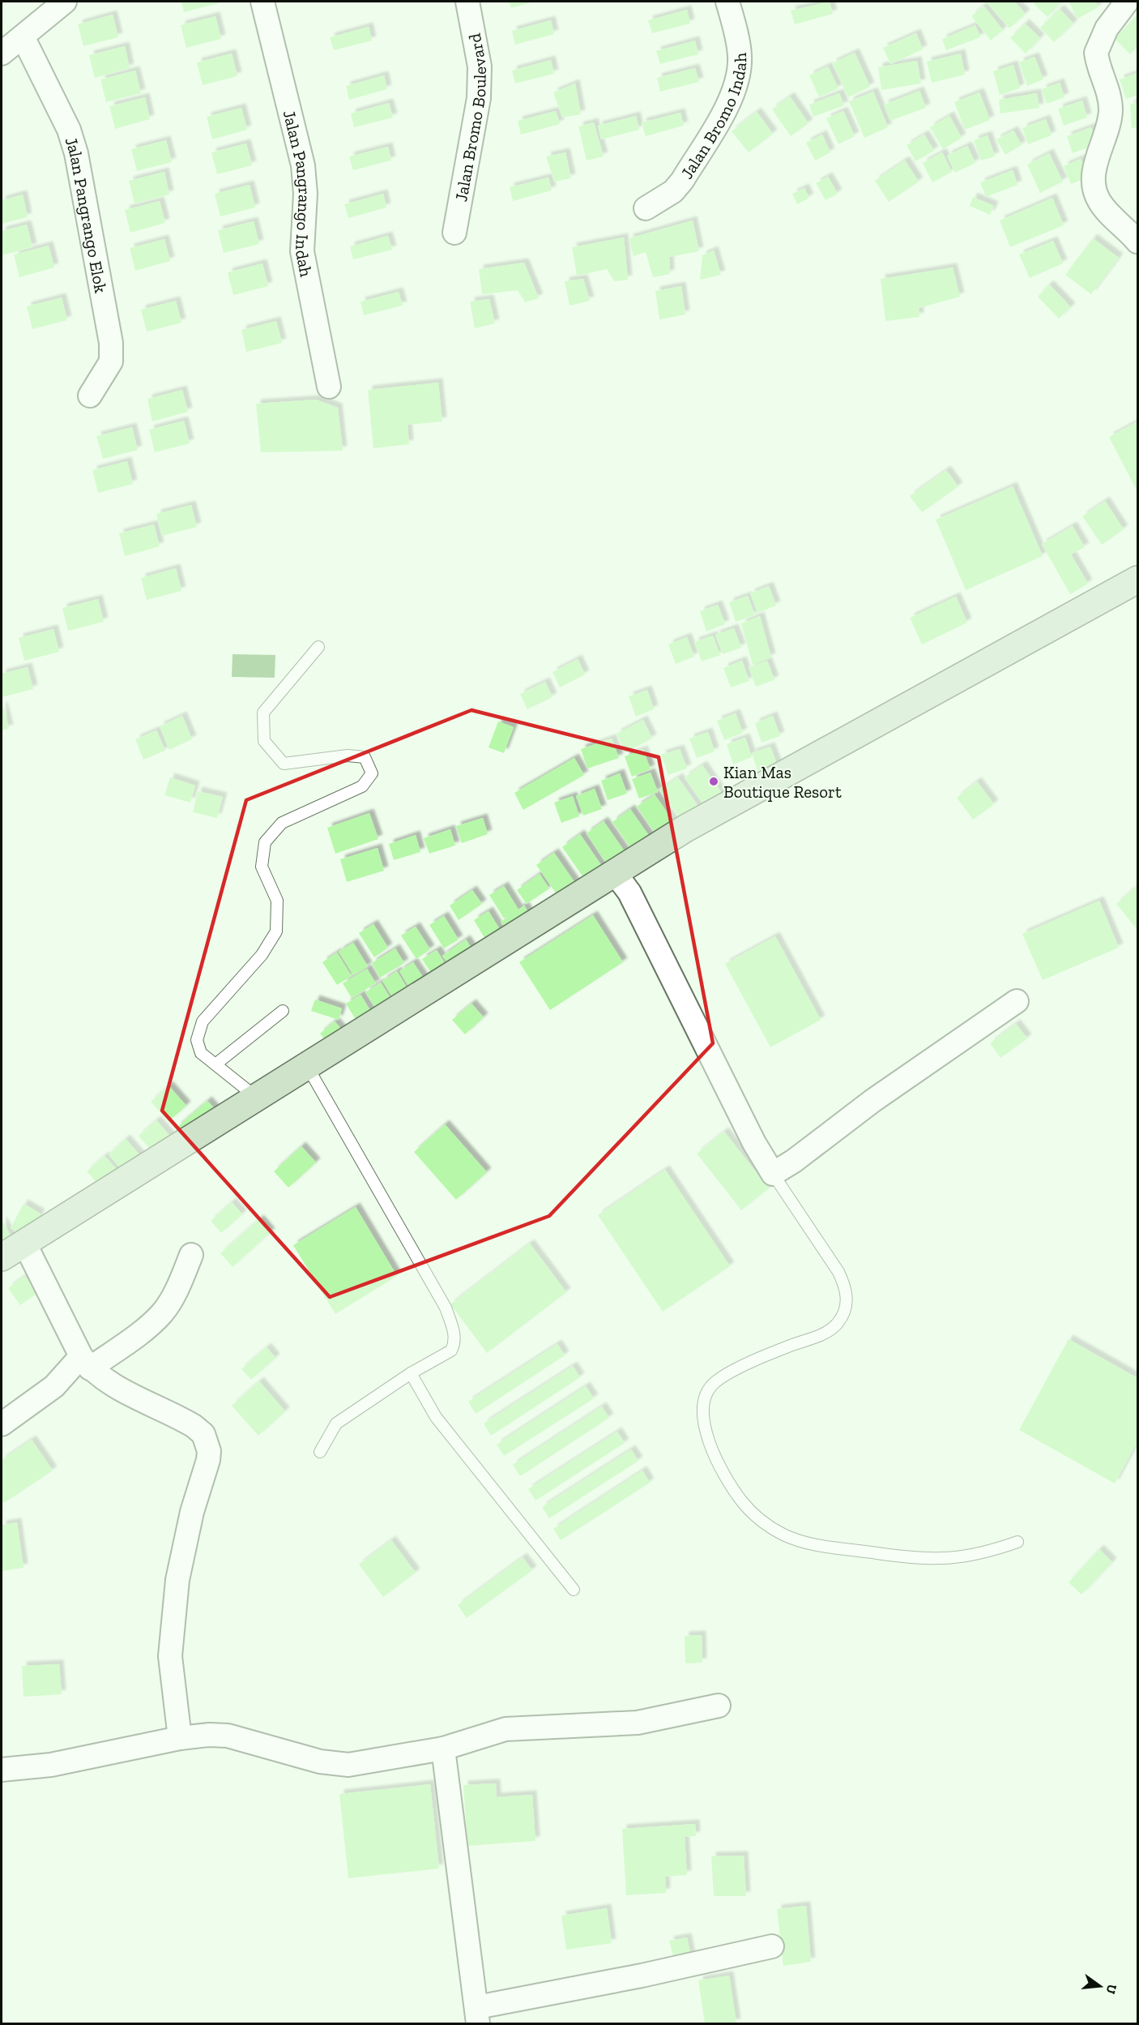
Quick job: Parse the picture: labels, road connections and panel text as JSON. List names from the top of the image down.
{
  "streets": {
    "street": [
      "Jalan Bromo Indah",
      "Jalan Bromo Boulevard",
      "Jalan Pangrango Indah",
      "Jalan Pangrango Elok"
    ]
  },
  "places": ["Kian Mas Boutique Resort"],
  "north": "right"
}
